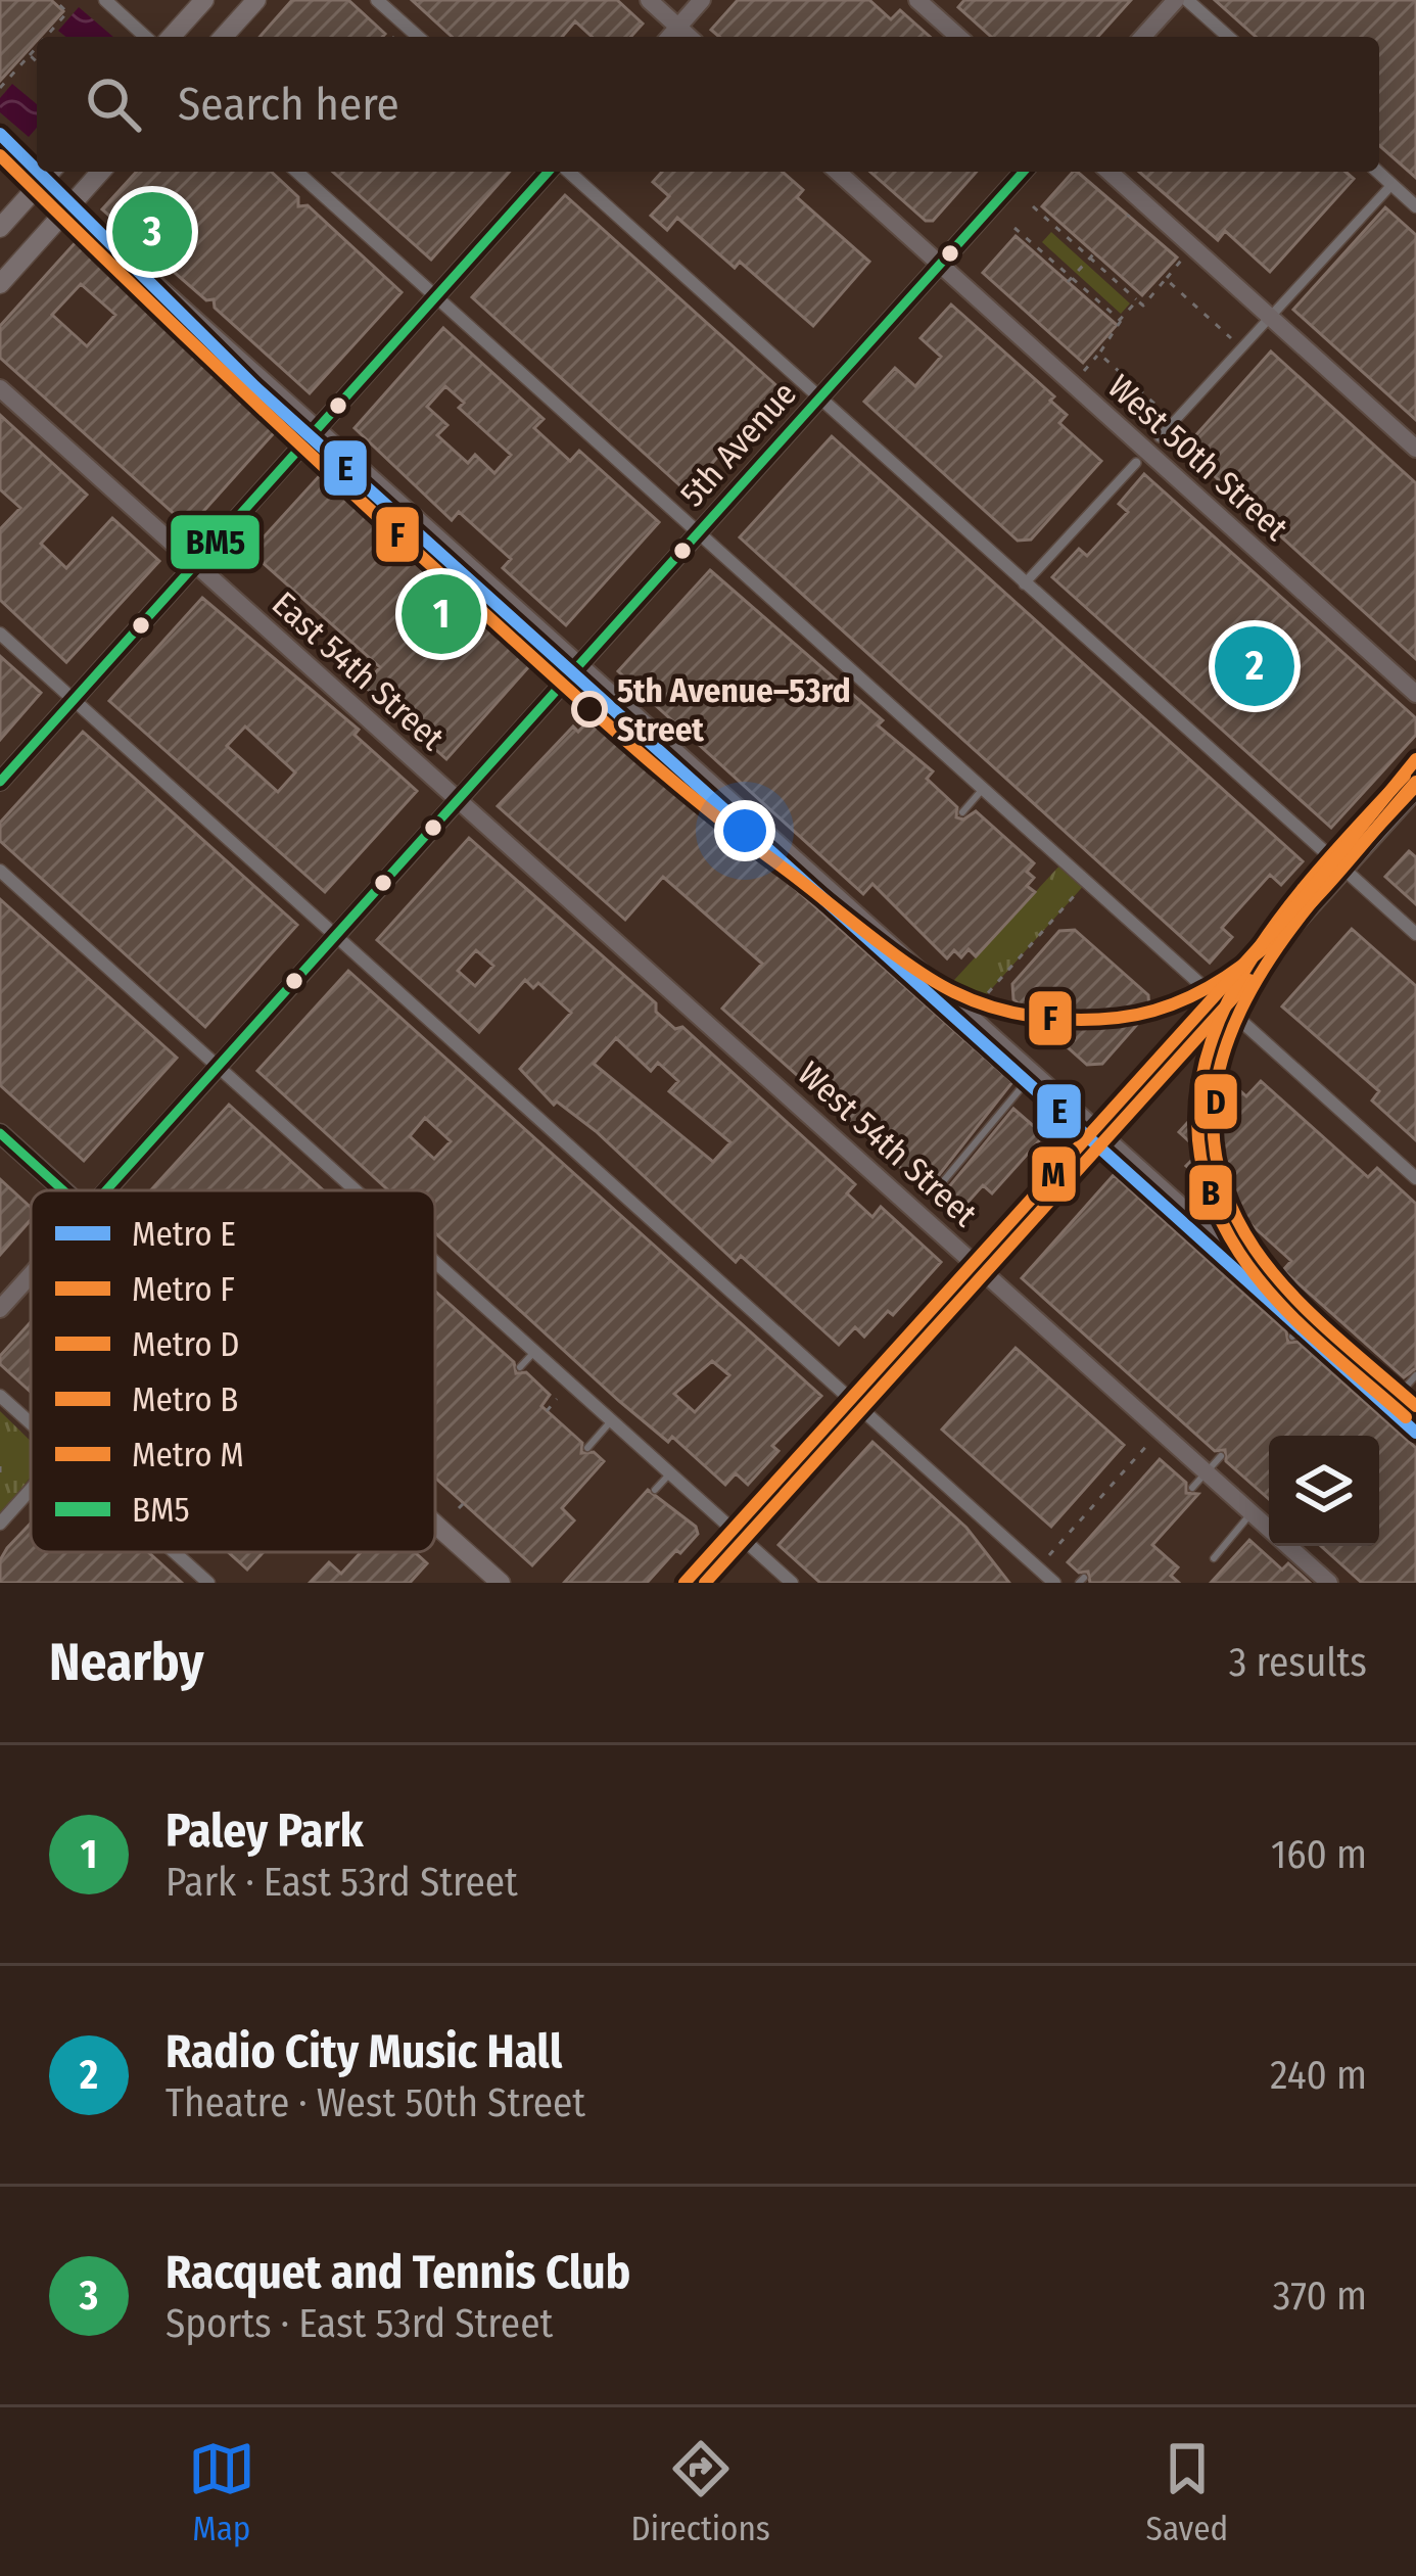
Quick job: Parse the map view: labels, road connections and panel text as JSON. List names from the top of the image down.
{
  "streets": {
    "main road": [
      "5th Avenue",
      "West 50th Street",
      "East 54th Street",
      "West 54th Street"
    ]
  },
  "crossings": [
    ["5th Avenue", "West 50th Street"],
    ["5th Avenue", "East 54th Street"],
    ["5th Avenue", "West 54th Street"],
    ["East 54th Street", "West 54th Street"]
  ],
  "places": ["5th Avenue–53rd Street"],
  "lines": [
    "metro line E",
    "metro line F",
    "transit line BM5",
    "metro line M",
    "metro line B",
    "metro line D"
  ],
  "legend": [
    "Metro E",
    "Metro F",
    "Metro D",
    "Metro B",
    "Metro M",
    "BM5"
  ],
  "page": {
    "search": "Search here",
    "pins": ["3", "1", "2"],
    "heading": ["Nearby", "3 results"],
    "list": [
      {
        "mark": "1",
        "name": "Paley Park",
        "note": "Park · East 53rd Street",
        "value": "160 m"
      },
      {
        "mark": "2",
        "name": "Radio City Music Hall",
        "note": "Theatre · West 50th Street",
        "value": "240 m"
      },
      {
        "mark": "3",
        "name": "Racquet and Tennis Club",
        "note": "Sports · East 53rd Street",
        "value": "370 m"
      }
    ],
    "nav": ["Map", "Directions", "Saved"]
  }
}
